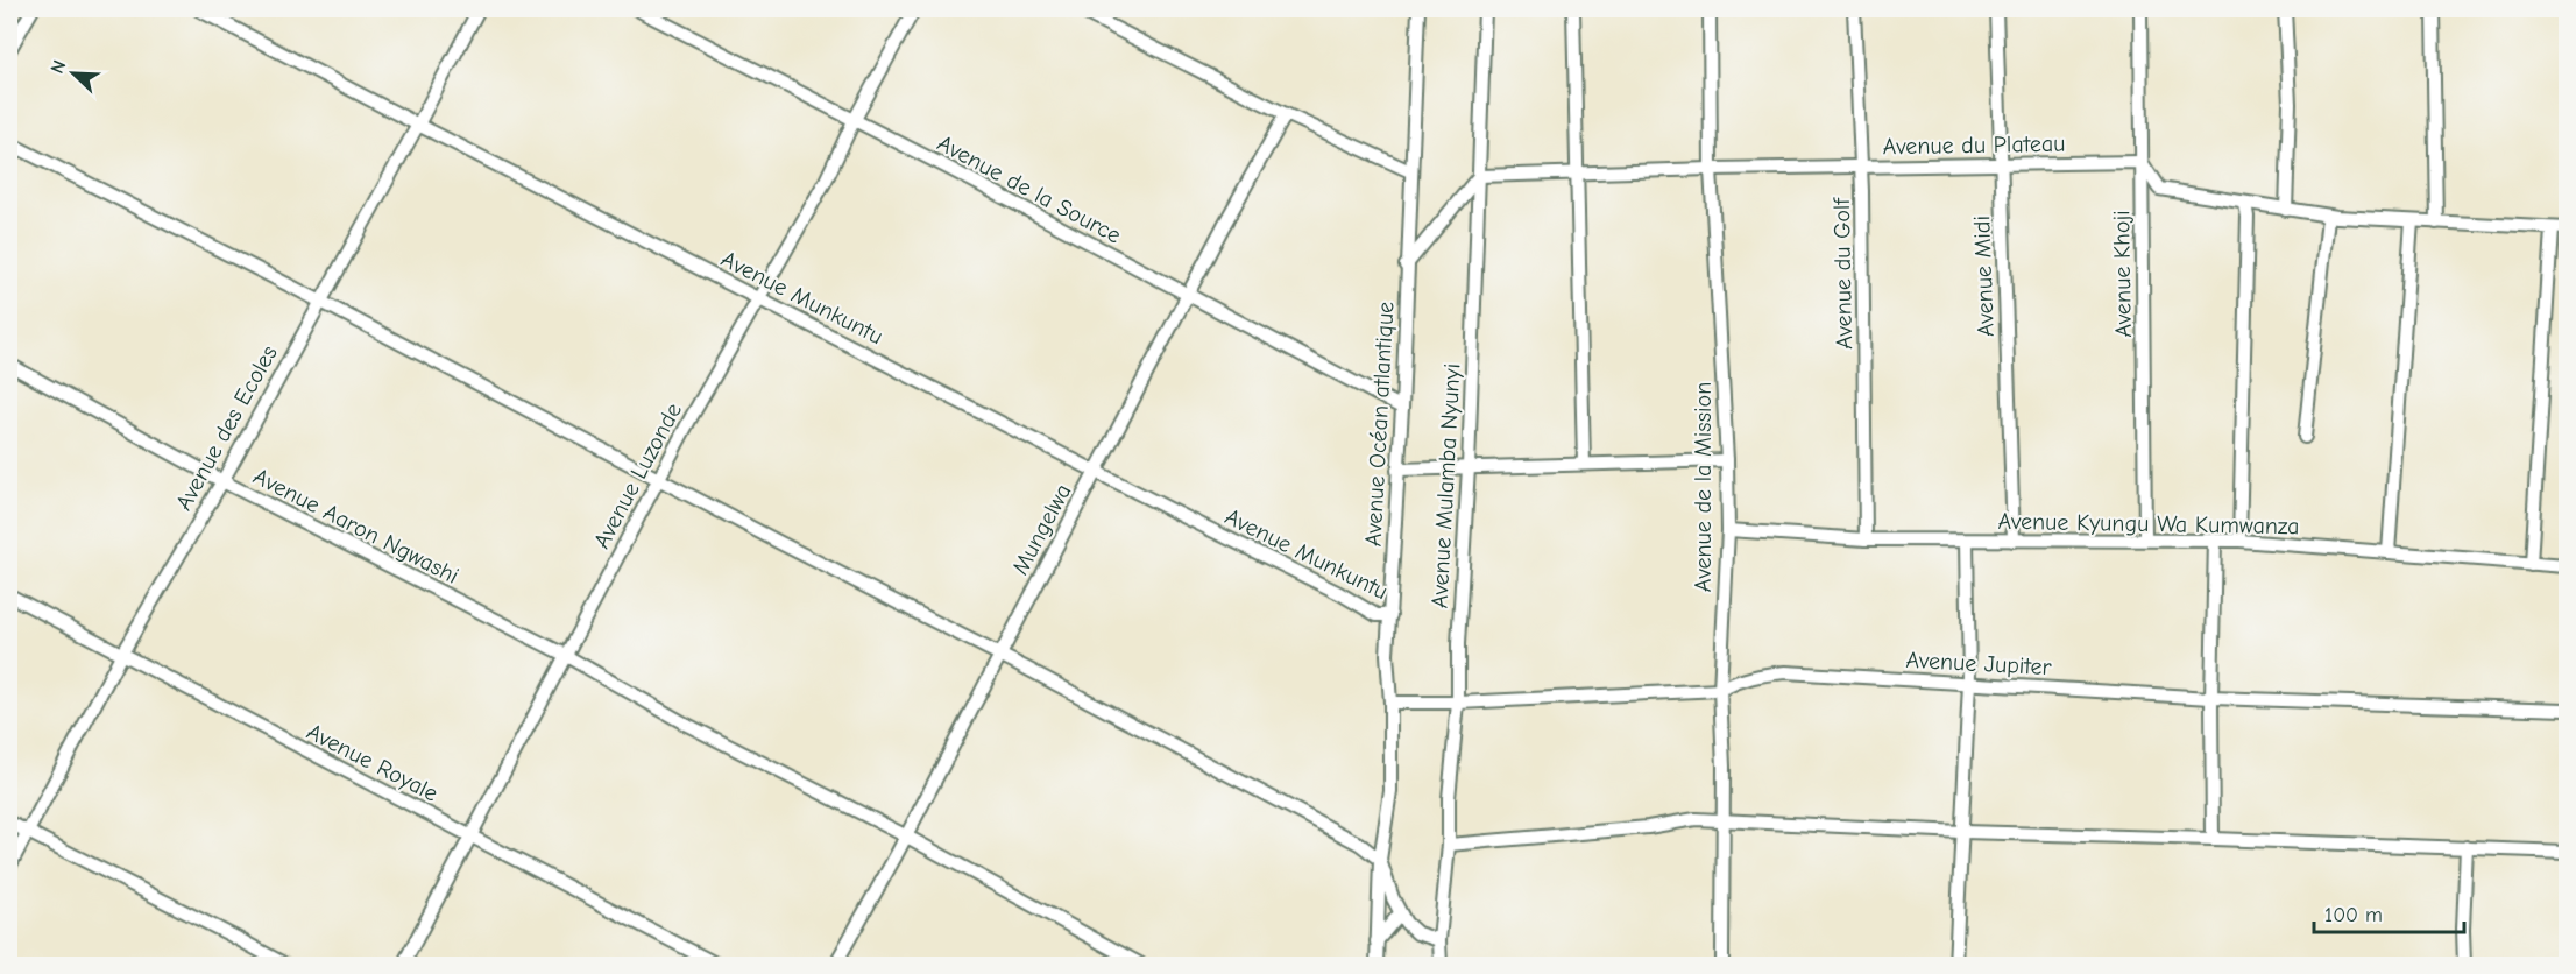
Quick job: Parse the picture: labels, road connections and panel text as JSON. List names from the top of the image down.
{
  "streets": {
    "street": [
      "Avenue du Plateau",
      "Avenue de la Source",
      "Avenue du Golf",
      "Avenue Khoji",
      "Avenue Midi",
      "Avenue Munkuntu",
      "Avenue Océan atlantique",
      "Avenue des Ecoles",
      "Avenue Luzonde",
      "Avenue Mulamba Nyunyi",
      "Avenue de la Mission",
      "Avenue Kyungu Wa Kumwanza",
      "Avenue Aaron Ngwashi",
      "Mungelwa",
      "Avenue Jupiter",
      "Avenue Royale"
    ]
  },
  "crossings": [
    ["Avenue du Plateau", "Avenue du Golf"],
    ["Avenue du Plateau", "Avenue Khoji"],
    ["Avenue du Plateau", "Avenue Midi"],
    ["Avenue du Plateau", "Avenue Mulamba Nyunyi"],
    ["Avenue du Plateau", "Avenue de la Mission"],
    ["Avenue de la Source", "Avenue Océan atlantique"],
    ["Avenue de la Source", "Avenue Luzonde"],
    ["Avenue de la Source", "Mungelwa"],
    ["Avenue du Golf", "Avenue Kyungu Wa Kumwanza"],
    ["Avenue Khoji", "Avenue Kyungu Wa Kumwanza"],
    ["Avenue Midi", "Avenue Kyungu Wa Kumwanza"],
    ["Avenue Munkuntu", "Avenue Océan atlantique"],
    ["Avenue Munkuntu", "Avenue des Ecoles"],
    ["Avenue Munkuntu", "Avenue Luzonde"],
    ["Avenue Munkuntu", "Mungelwa"],
    ["Avenue Océan atlantique", "Avenue Jupiter"],
    ["Avenue des Ecoles", "Avenue Aaron Ngwashi"],
    ["Avenue des Ecoles", "Avenue Royale"],
    ["Avenue Luzonde", "Avenue Aaron Ngwashi"],
    ["Avenue Luzonde", "Avenue Royale"],
    ["Avenue Mulamba Nyunyi", "Avenue Jupiter"],
    ["Avenue de la Mission", "Avenue Kyungu Wa Kumwanza"],
    ["Avenue de la Mission", "Avenue Jupiter"],
    ["Avenue Aaron Ngwashi", "Mungelwa"]
  ],
  "scale_bar": "100 m",
  "north": "top left"
}
